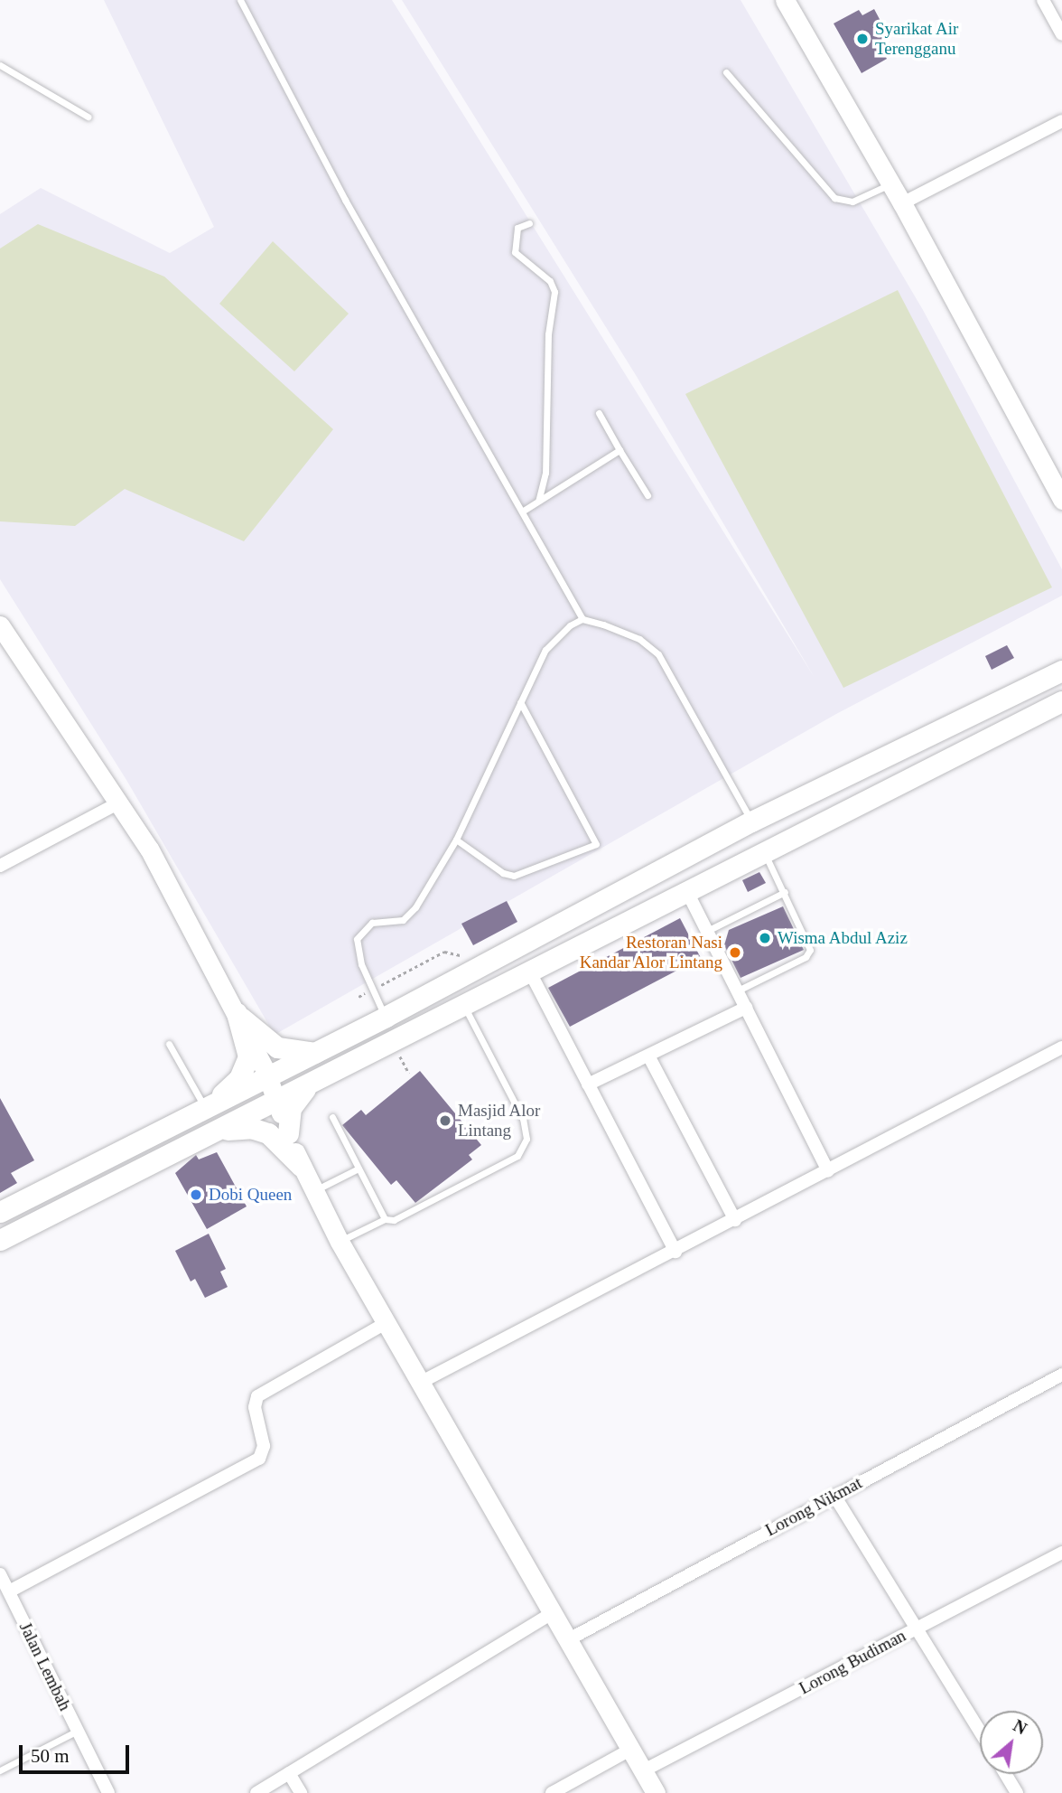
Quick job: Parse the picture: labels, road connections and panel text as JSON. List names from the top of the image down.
{
  "streets": {
    "street": ["Lorong Nikmat", "Lorong Budiman", "Jalan Lembah"]
  },
  "places": [
    "Syarikat Air Terengganu",
    "Wisma Abdul Aziz",
    "Restoran Nasi Kandar Alor Lintang",
    "Masjid Alor Lintang",
    "Dobi Queen"
  ],
  "scale_bar": "50 m",
  "north": "top right"
}
